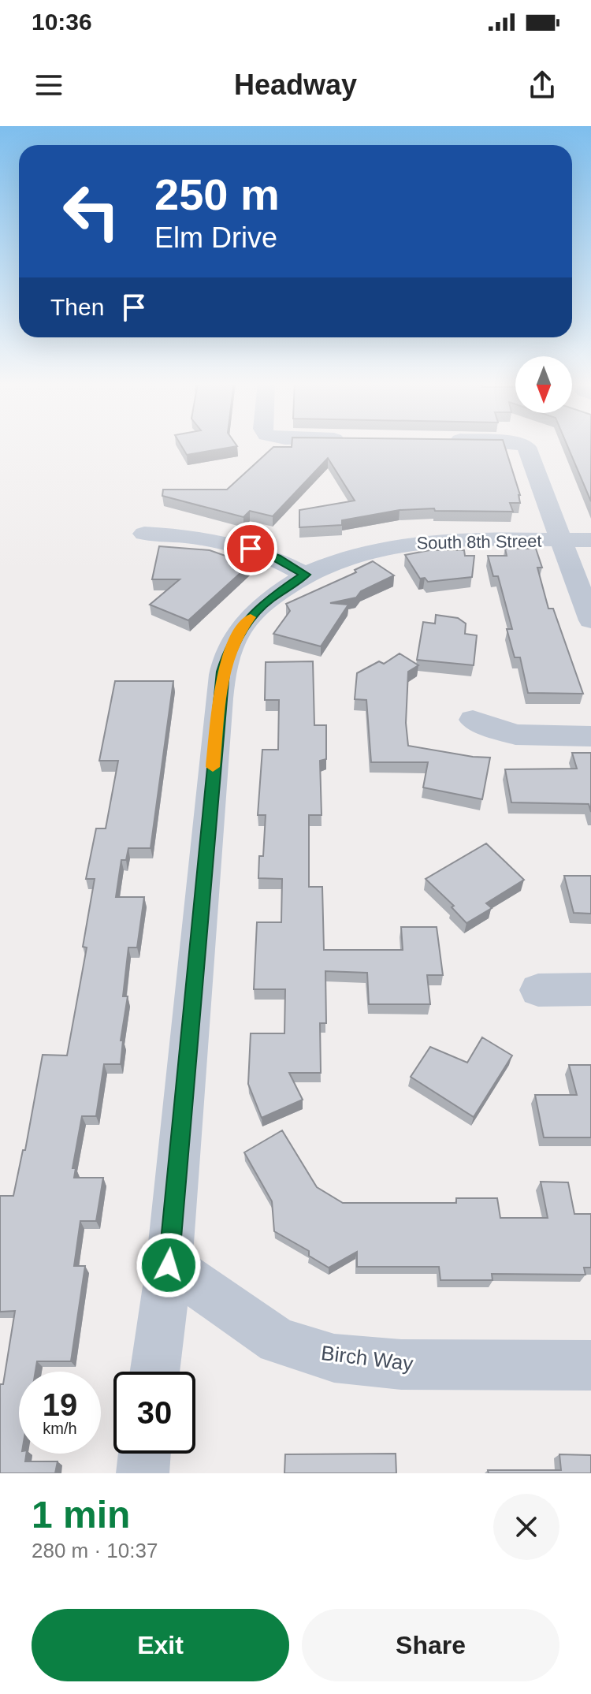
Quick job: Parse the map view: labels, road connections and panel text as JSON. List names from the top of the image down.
{
  "streets": {
    "street": ["South 8th Street", "Birch Way"]
  },
  "crossings": [
    ["South 8th Street", "Birch Way"]
  ],
  "north": "bottom",
  "page": {
    "status": "10:36",
    "header": "Headway",
    "turn": ["250 m", "Elm Drive"],
    "then": "Then",
    "speed": "19 km/h",
    "limit": "30",
    "heading": ["1 min", "280 m · 10:37"],
    "buttons": ["Exit", "Share"]
  }
}
